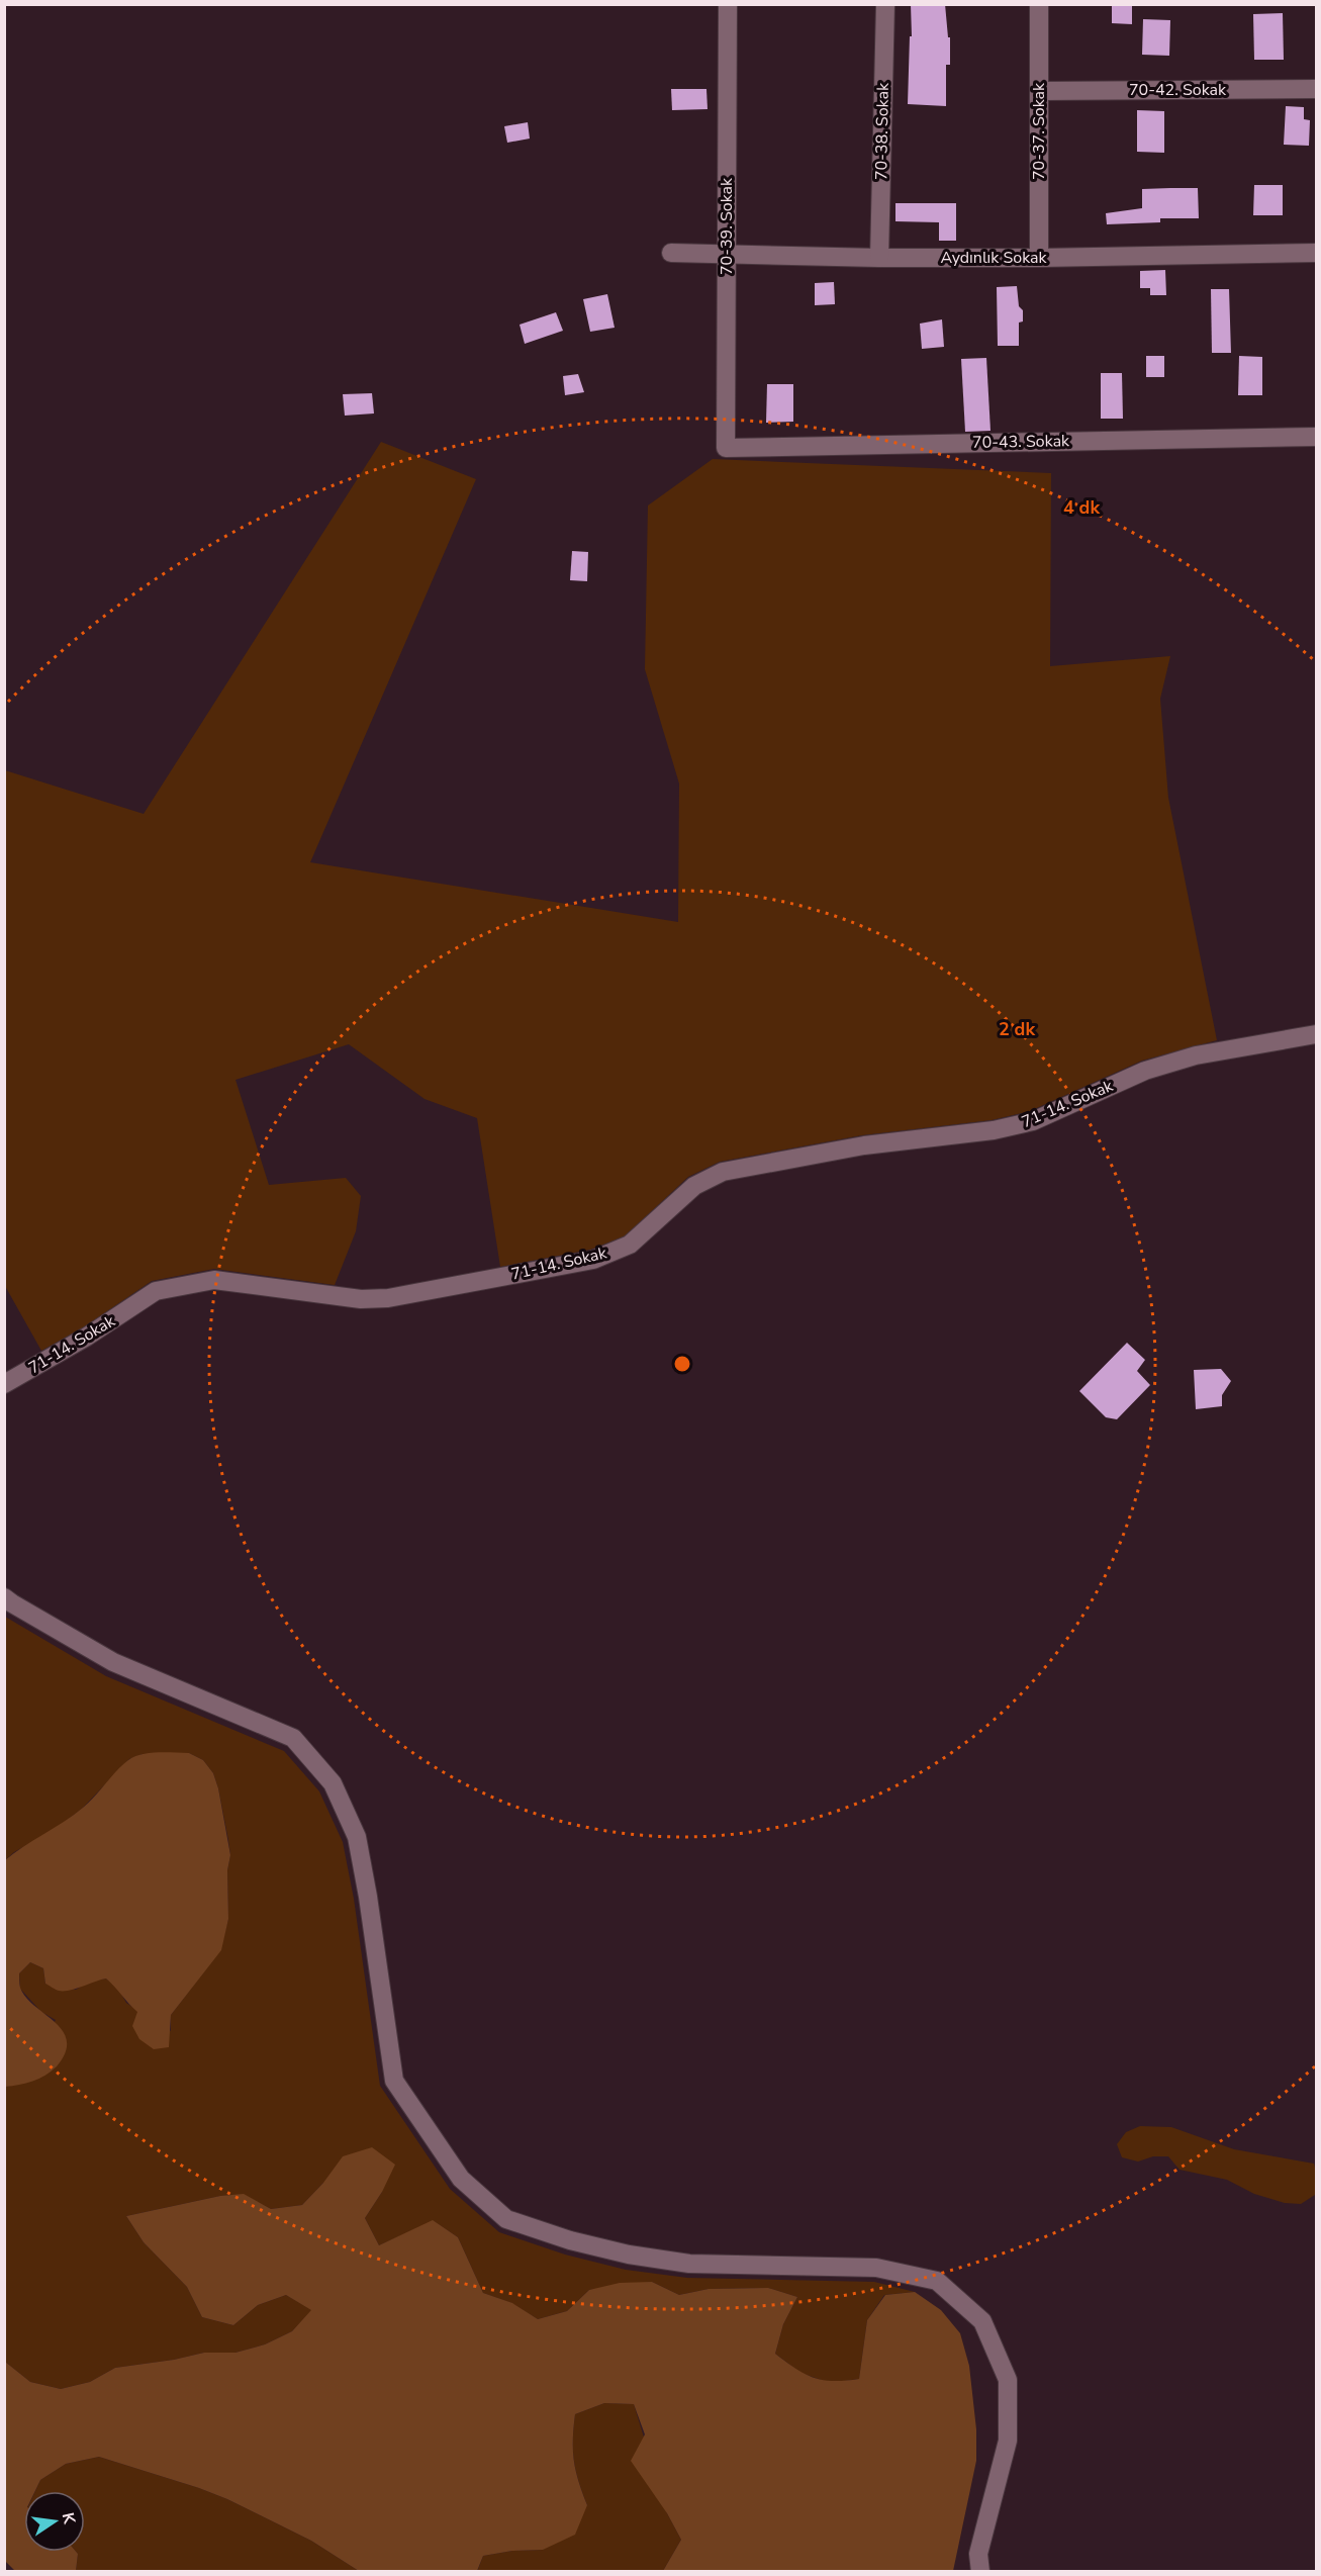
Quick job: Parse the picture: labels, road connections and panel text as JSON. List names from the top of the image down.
{
  "streets": {
    "street": [
      "70-42. Sokak",
      "70-38. Sokak",
      "70-37. Sokak",
      "70-39. Sokak",
      "Aydınlık Sokak",
      "70-43. Sokak",
      "71-14. Sokak"
    ]
  },
  "crossings": [
    ["70-42. Sokak", "70-37. Sokak"],
    ["70-38. Sokak", "Aydınlık Sokak"],
    ["70-37. Sokak", "Aydınlık Sokak"],
    ["70-39. Sokak", "Aydınlık Sokak"],
    ["70-39. Sokak", "70-43. Sokak"]
  ],
  "north": "right",
  "rings": ["4 dk", "2 dk"]
}
